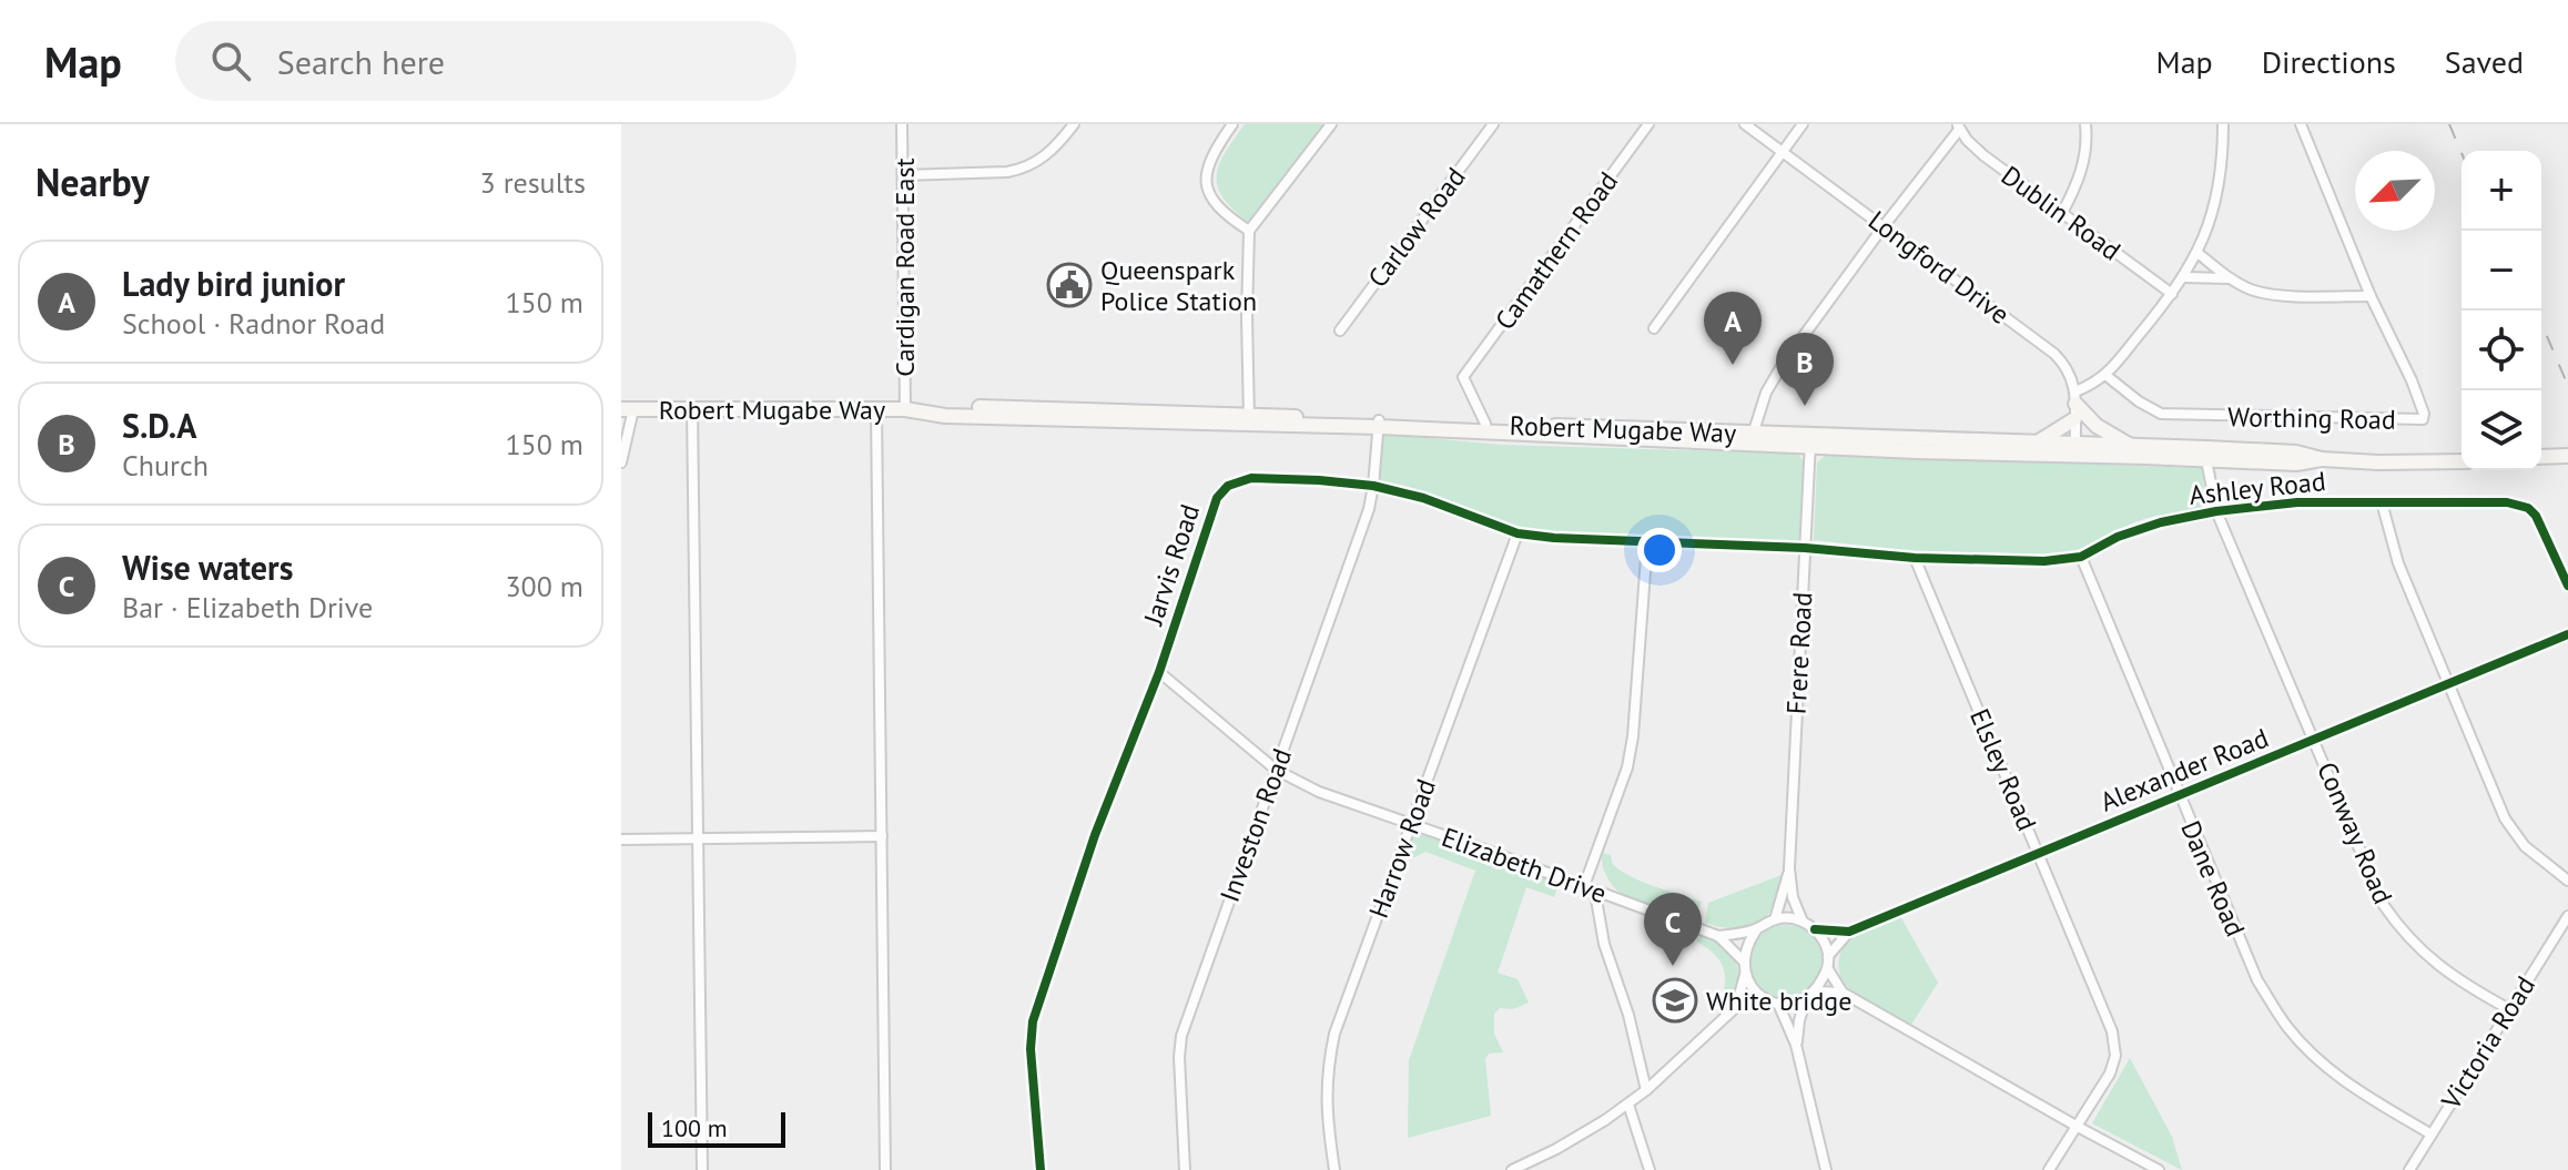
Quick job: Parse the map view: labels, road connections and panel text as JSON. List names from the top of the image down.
{
  "streets": {
    "main road": ["Robert Mugabe Way"],
    "street": [
      "Dublin Road",
      "Carlow Road",
      "Camathern Road",
      "Cardigan Road East",
      "Longford Drive",
      "Worthing Road",
      "Ashley Road",
      "Jarvis Road",
      "Frere Road",
      "Elsley Road",
      "Alexander Road",
      "Investon Road",
      "Conway Road",
      "Harrow Road",
      "Elizabeth Drive",
      "Dane Road",
      "Victoria Road"
    ]
  },
  "crossings": [
    ["Camathern Road", "Robert Mugabe Way"],
    ["Cardigan Road East", "Robert Mugabe Way"],
    ["Robert Mugabe Way", "Frere Road"],
    ["Robert Mugabe Way", "Investon Road"],
    ["Robert Mugabe Way", "Conway Road"],
    ["Ashley Road", "Jarvis Road"],
    ["Ashley Road", "Frere Road"],
    ["Ashley Road", "Elsley Road"],
    ["Ashley Road", "Conway Road"],
    ["Ashley Road", "Dane Road"],
    ["Jarvis Road", "Frere Road"],
    ["Jarvis Road", "Investon Road"],
    ["Jarvis Road", "Harrow Road"],
    ["Jarvis Road", "Elizabeth Drive"],
    ["Frere Road", "Alexander Road"],
    ["Frere Road", "Elizabeth Drive"],
    ["Elsley Road", "Alexander Road"],
    ["Alexander Road", "Conway Road"],
    ["Alexander Road", "Elizabeth Drive"],
    ["Alexander Road", "Dane Road"],
    ["Investon Road", "Elizabeth Drive"],
    ["Conway Road", "Victoria Road"],
    ["Harrow Road", "Elizabeth Drive"],
    ["Dane Road", "Victoria Road"]
  ],
  "places": {
    "public building": ["Queenspark Police Station"],
    "school or university": ["White bridge"]
  },
  "scale_bar": "100 m",
  "north": "bottom left",
  "page": {
    "header": "Map",
    "search": "Search here",
    "nav": ["Map", "Directions", "Saved"],
    "heading": ["Nearby", "3 results"],
    "map_buttons": ["+", "−"],
    "list": [
      {
        "mark": "A",
        "name": "Lady bird junior",
        "note": "School · Radnor Road",
        "value": "150 m"
      },
      {
        "mark": "B",
        "name": "S.D.A",
        "note": "Church",
        "value": "150 m"
      },
      {
        "mark": "C",
        "name": "Wise waters",
        "note": "Bar · Elizabeth Drive",
        "value": "300 m"
      }
    ],
    "pins": ["A", "B", "C"],
    "scale": "100 m"
  }
}
